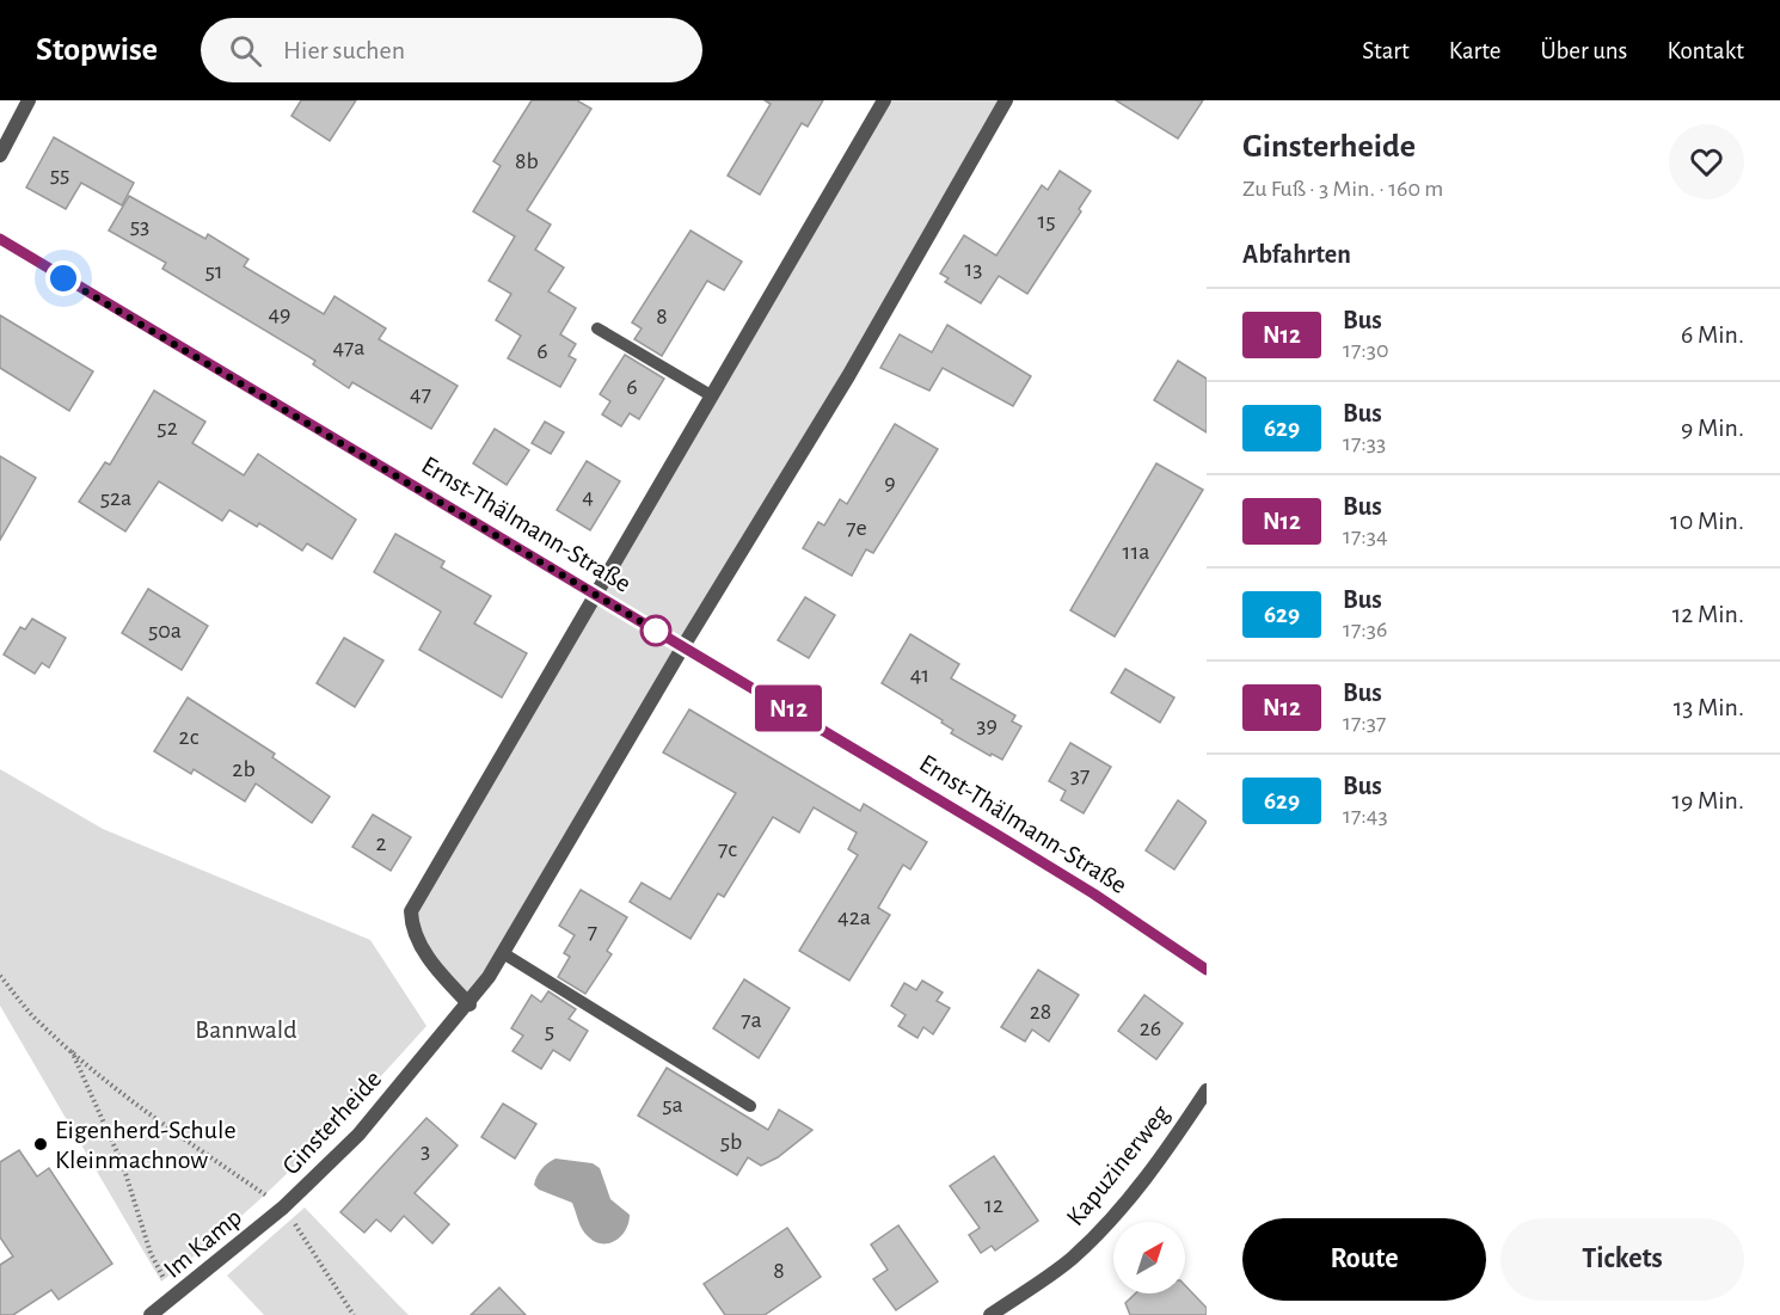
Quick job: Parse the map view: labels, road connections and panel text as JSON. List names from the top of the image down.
{
  "streets": {
    "street": [
      "Ernst-Thälmann-Straße",
      "Ginsterheide",
      "Kapuzinerweg",
      "Im Kamp"
    ]
  },
  "crossings": [
    ["Ernst-Thälmann-Straße", "Ginsterheide"],
    ["Ginsterheide", "Im Kamp"]
  ],
  "parks": ["Bannwald"],
  "places": ["Eigenherd-Schule Kleinmachnow"],
  "lines": ["bus line N12"],
  "house_numbers": [
    "8b",
    "55",
    "15",
    "53",
    "13",
    "51",
    "49",
    "8",
    "47a",
    "6",
    "6",
    "47",
    "52",
    "9",
    "4",
    "52a",
    "7e",
    "11a",
    "50a",
    "41",
    "39",
    "2c",
    "2b",
    "37",
    "2",
    "7c",
    "42a",
    "7",
    "28",
    "7a",
    "26",
    "5",
    "5a",
    "5b",
    "3",
    "12",
    "8"
  ],
  "north": "top right",
  "page": {
    "header": "Stopwise",
    "search": "Hier suchen",
    "nav": [
      "Start",
      "Karte",
      "Über uns",
      "Kontakt"
    ],
    "on_map": "N12",
    "heading": [
      ["Ginsterheide", "Zu Fuß · 3 Min. · 160 m"],
      "Abfahrten"
    ],
    "list": [
      {
        "mark": "N12",
        "name": "Bus",
        "note": "17:30",
        "value": "6 Min."
      },
      {
        "mark": "629",
        "name": "Bus",
        "note": "17:33",
        "value": "9 Min."
      },
      {
        "mark": "N12",
        "name": "Bus",
        "note": "17:34",
        "value": "10 Min."
      },
      {
        "mark": "629",
        "name": "Bus",
        "note": "17:36",
        "value": "12 Min."
      },
      {
        "mark": "N12",
        "name": "Bus",
        "note": "17:37",
        "value": "13 Min."
      },
      {
        "mark": "629",
        "name": "Bus",
        "note": "17:43",
        "value": "19 Min."
      }
    ],
    "buttons": ["Route", "Tickets"]
  }
}
